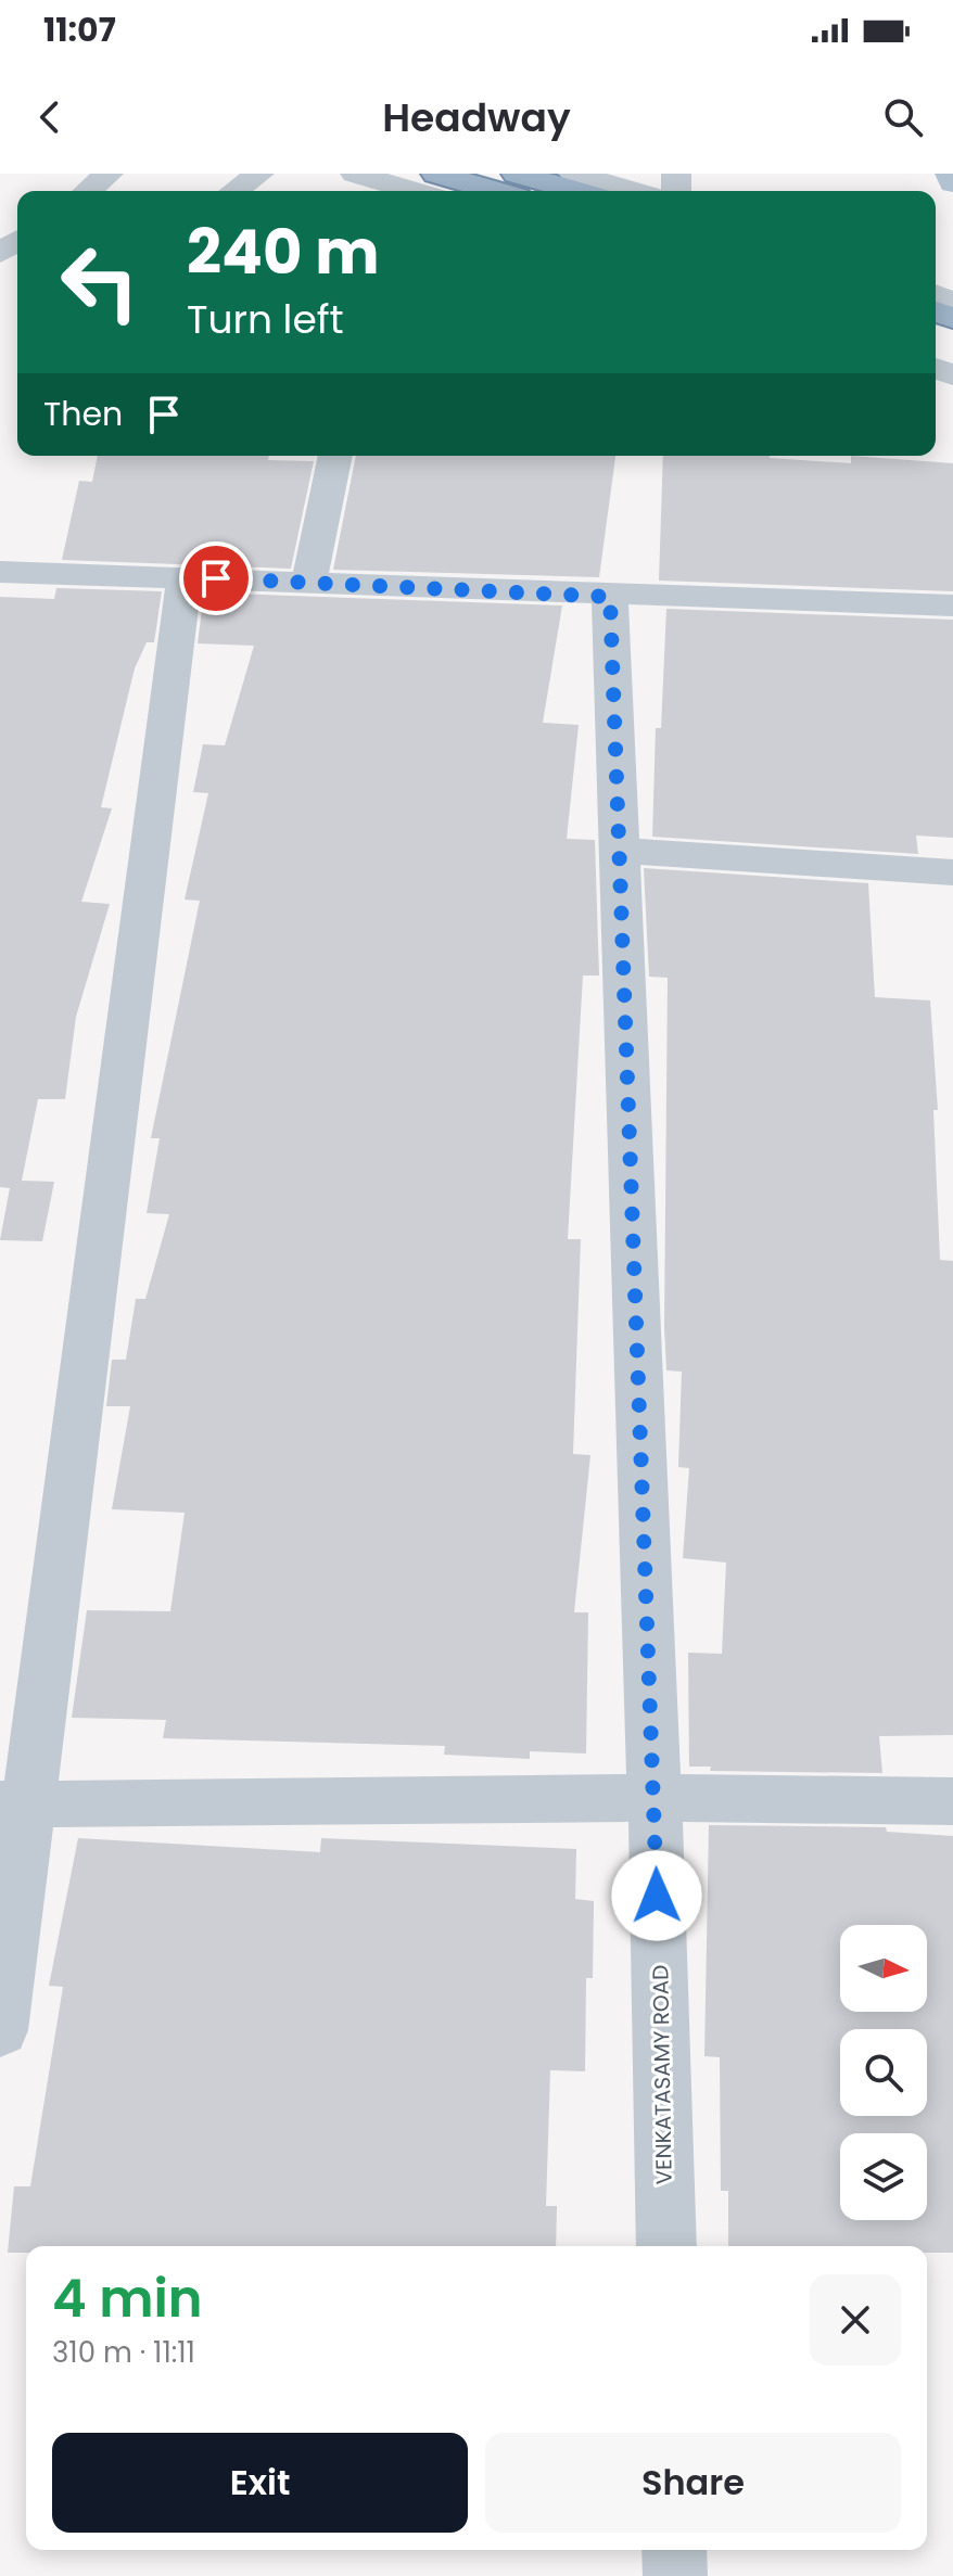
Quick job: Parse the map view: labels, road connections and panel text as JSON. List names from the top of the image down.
{
  "streets": {
    "street": ["VENKATASAMY ROAD"]
  },
  "north": "right",
  "page": {
    "status": "11:07",
    "header": "Headway",
    "turn": ["240 m", "Turn left"],
    "then": "Then",
    "heading": ["4 min", "310 m · 11:11"],
    "buttons": ["Exit", "Share"]
  }
}
